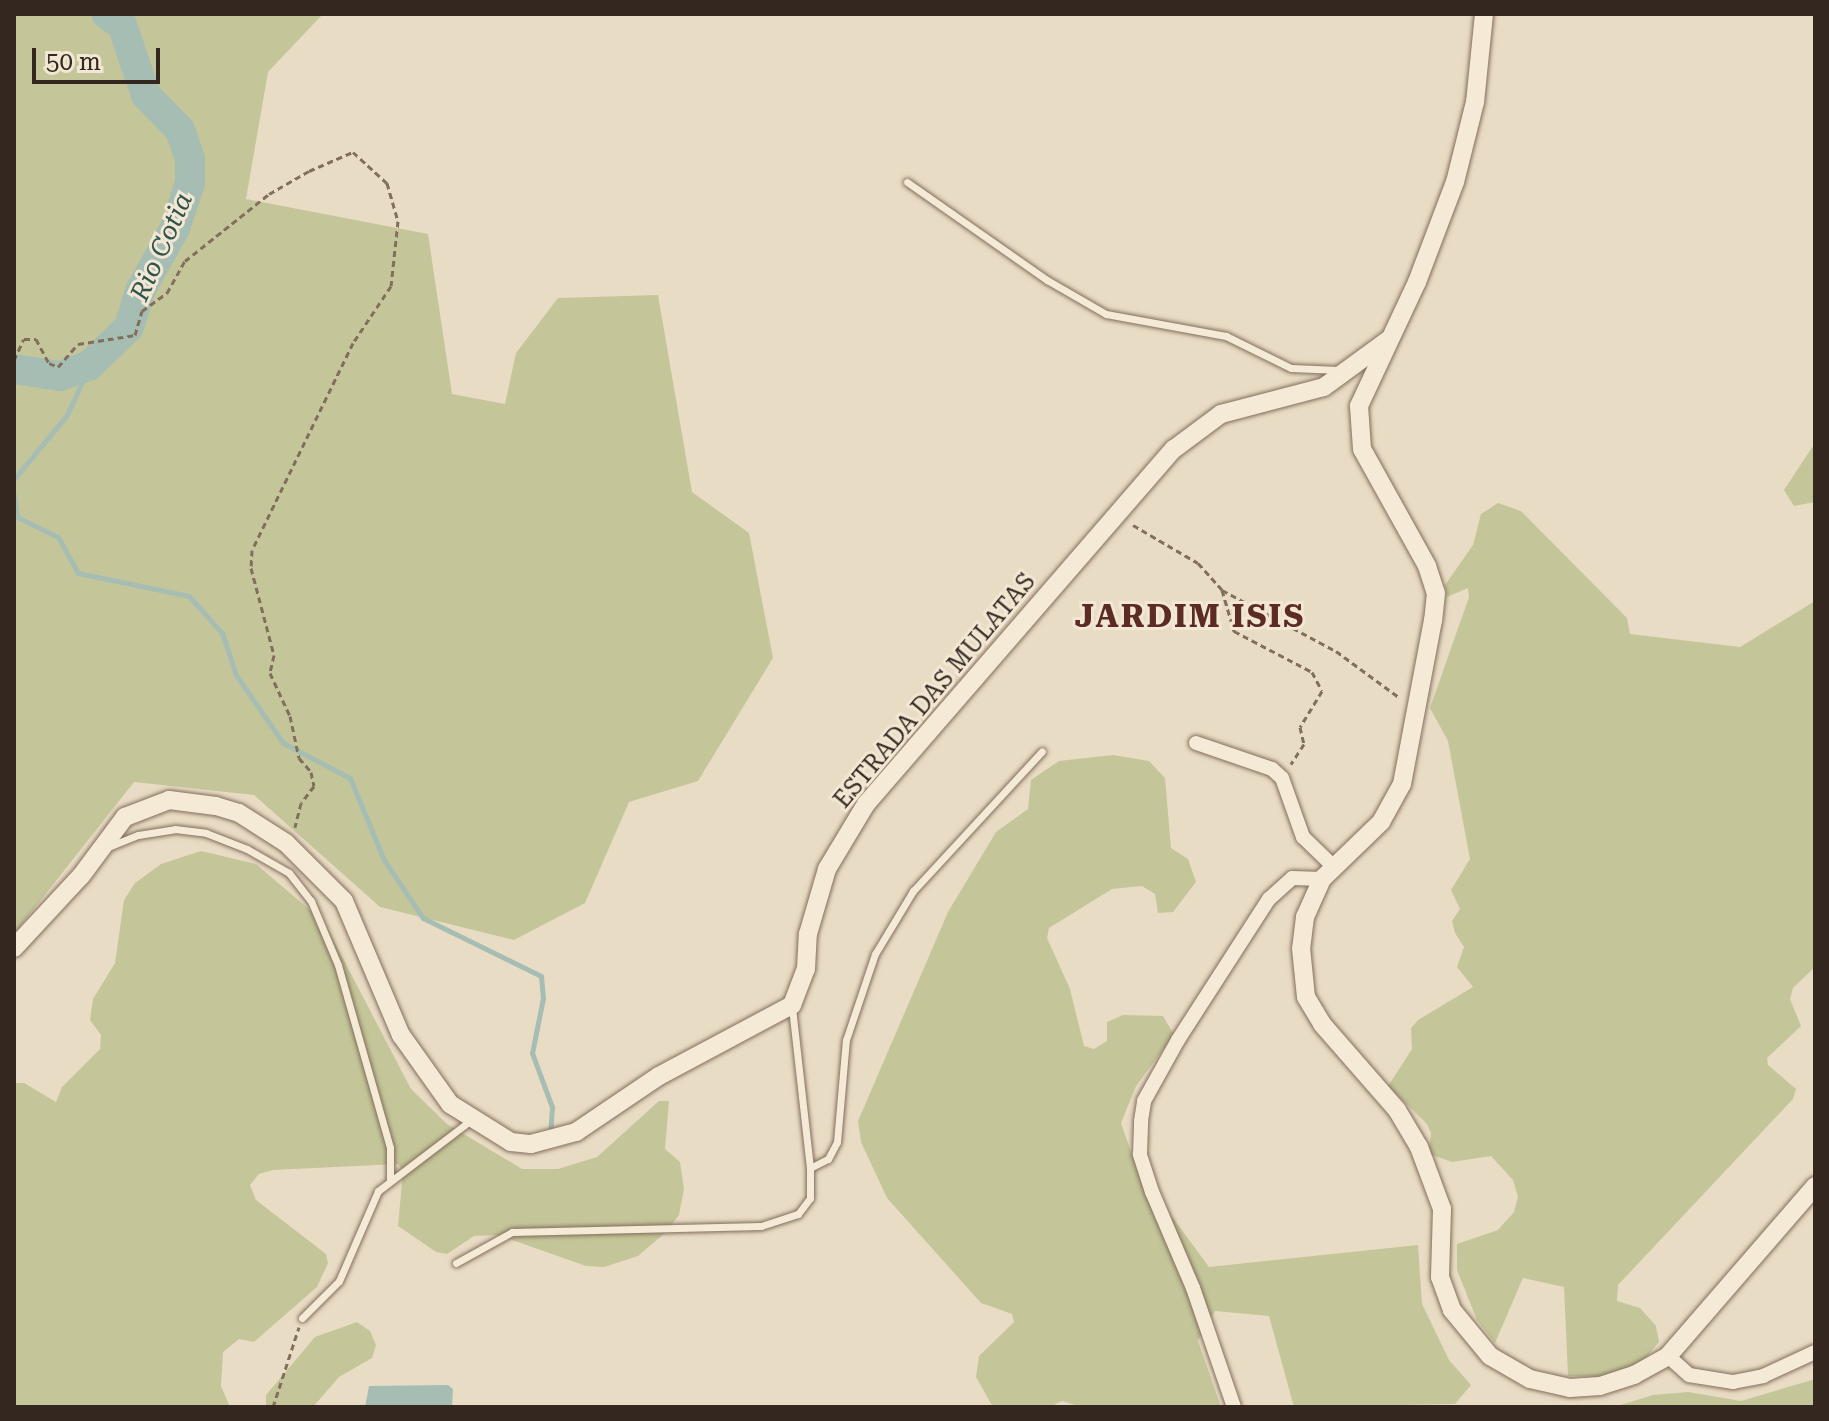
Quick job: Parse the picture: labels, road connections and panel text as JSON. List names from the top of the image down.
{
  "streets": {
    "street": ["ESTRADA DAS MULATAS"]
  },
  "districts": ["JARDIM ISIS"],
  "water": ["Rio Cotia"],
  "scale_bar": "50 m"
}
